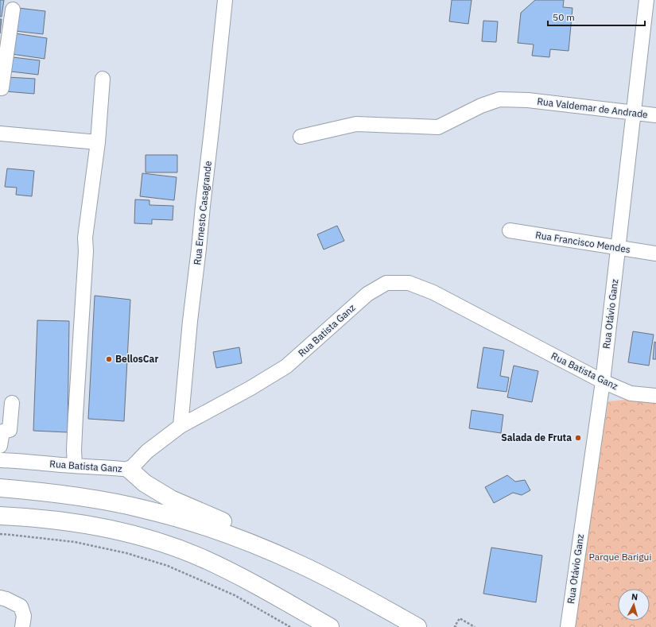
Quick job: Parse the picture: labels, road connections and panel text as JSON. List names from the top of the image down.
{
  "streets": {
    "street": [
      "Rua Valdemar de Andrade",
      "Rua Ernesto Casagrande",
      "Rua Francisco Mendes",
      "Rua Otávio Ganz",
      "Rua Batista Ganz"
    ]
  },
  "crossings": [
    ["Rua Valdemar de Andrade", "Rua Otávio Ganz"],
    ["Rua Ernesto Casagrande", "Rua Batista Ganz"],
    ["Rua Francisco Mendes", "Rua Otávio Ganz"],
    ["Rua Otávio Ganz", "Rua Batista Ganz"]
  ],
  "parks": ["Parque Barigui"],
  "places": ["BellosCar", "Salada de Fruta"],
  "scale_bar": "50 m",
  "north": "top"
}
